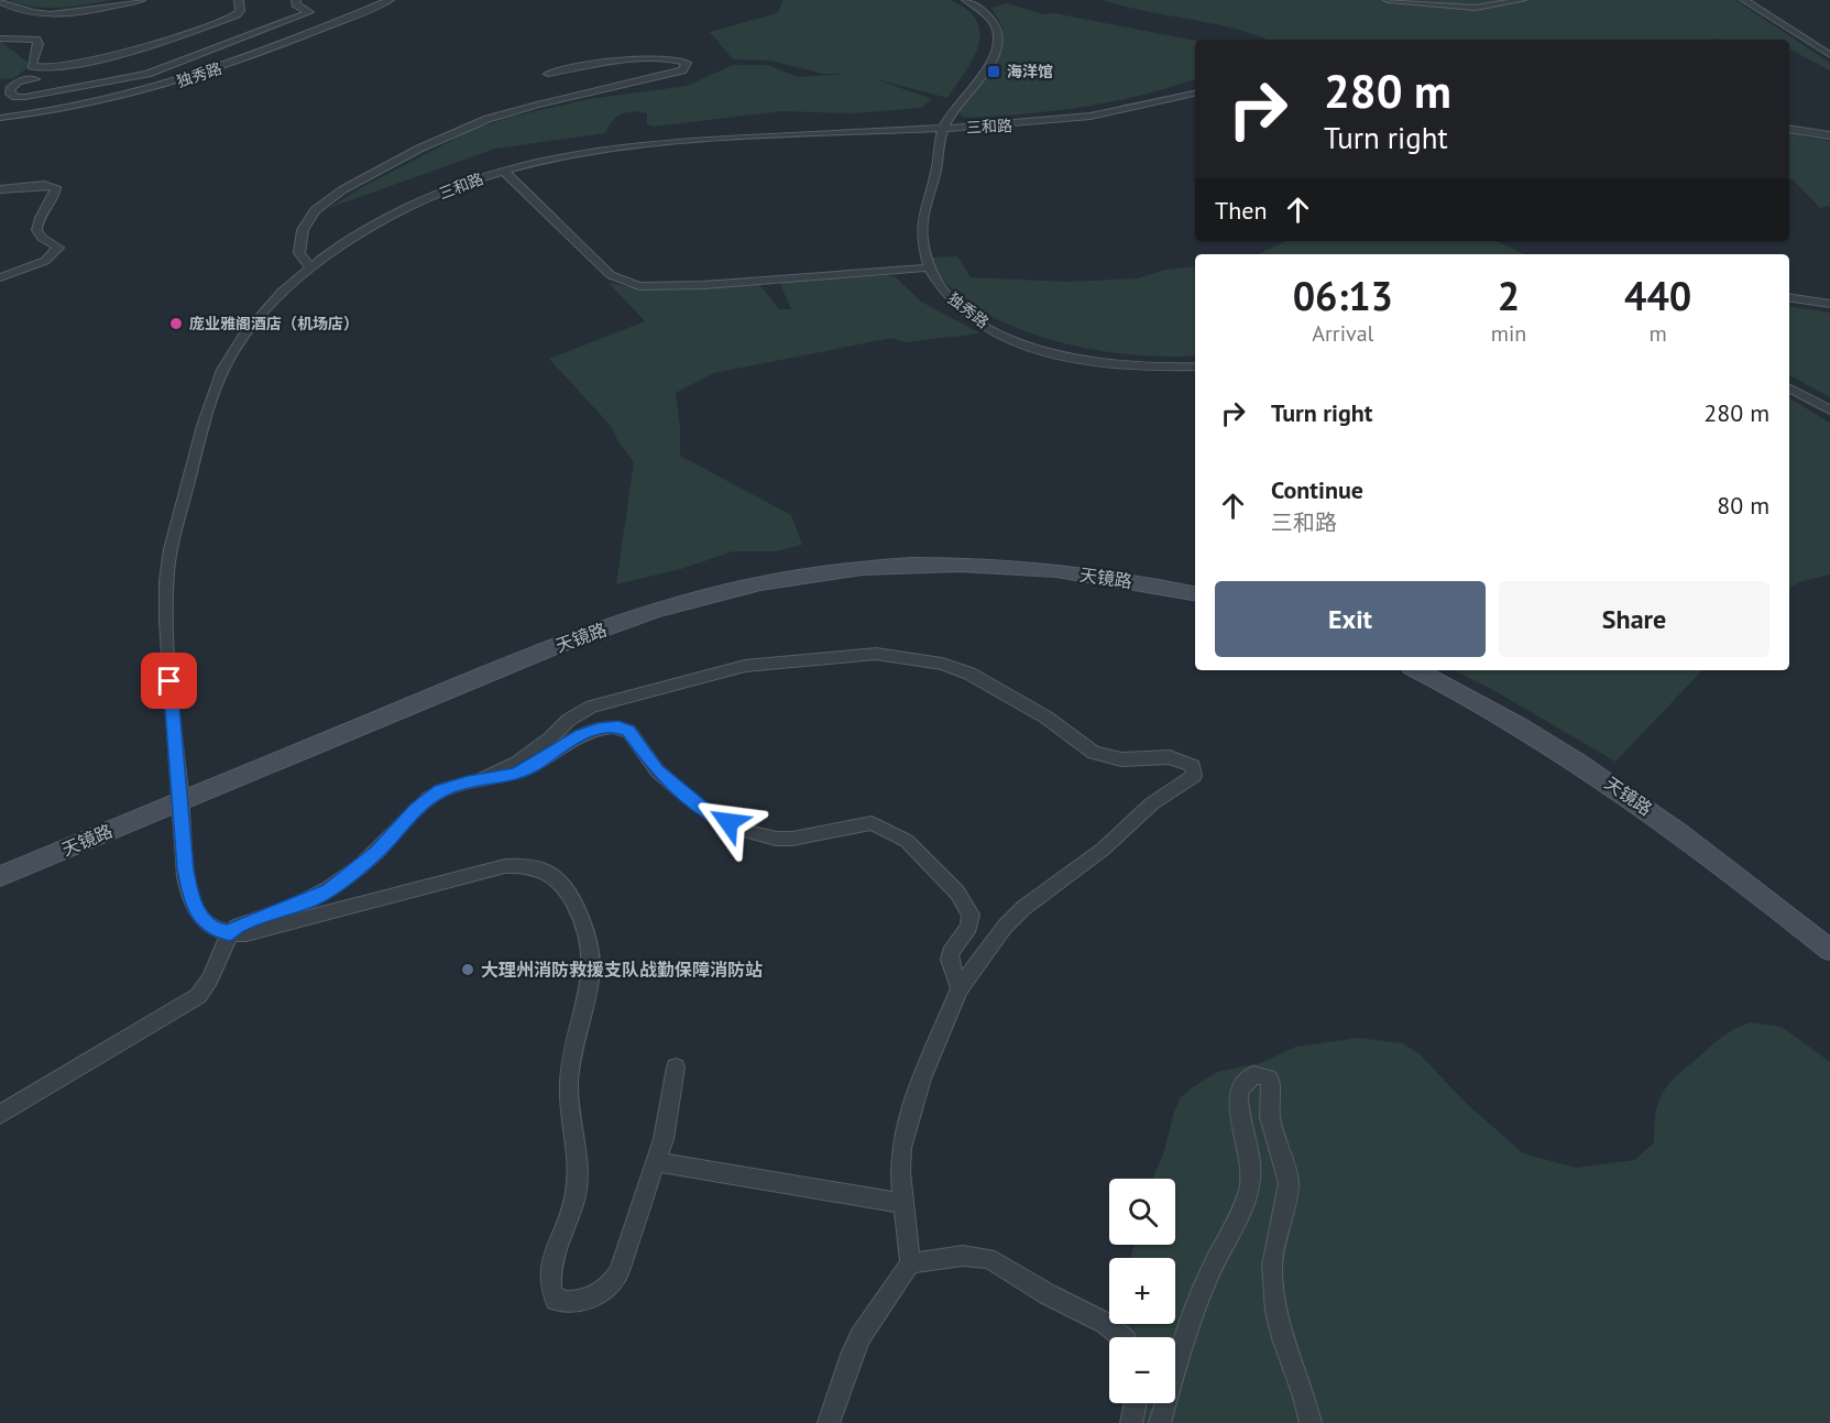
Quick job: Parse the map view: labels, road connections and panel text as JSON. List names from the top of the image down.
{
  "streets": {
    "street": ["独秀路", "三和路", "天镜路"]
  },
  "crossings": [
    ["独秀路", "三和路"],
    ["三和路", "天镜路"]
  ],
  "places": {
    "transit": ["海洋馆"],
    "other": ["庞业雅阁酒店（机场店）", "大理州消防救援支队战勤保障消防站"]
  },
  "page": {
    "turn": ["280 m", "Turn right"],
    "then": "Then",
    "eta": [
      "06:13",
      "Arrival",
      "2",
      "min",
      "440",
      "m"
    ],
    "list": [
      {
        "name": "Turn right",
        "value": "280 m"
      },
      {
        "name": "Continue",
        "note": "三和路",
        "value": "80 m"
      }
    ],
    "buttons": ["Exit", "Share"],
    "map_buttons": ["+", "−"]
  }
}
